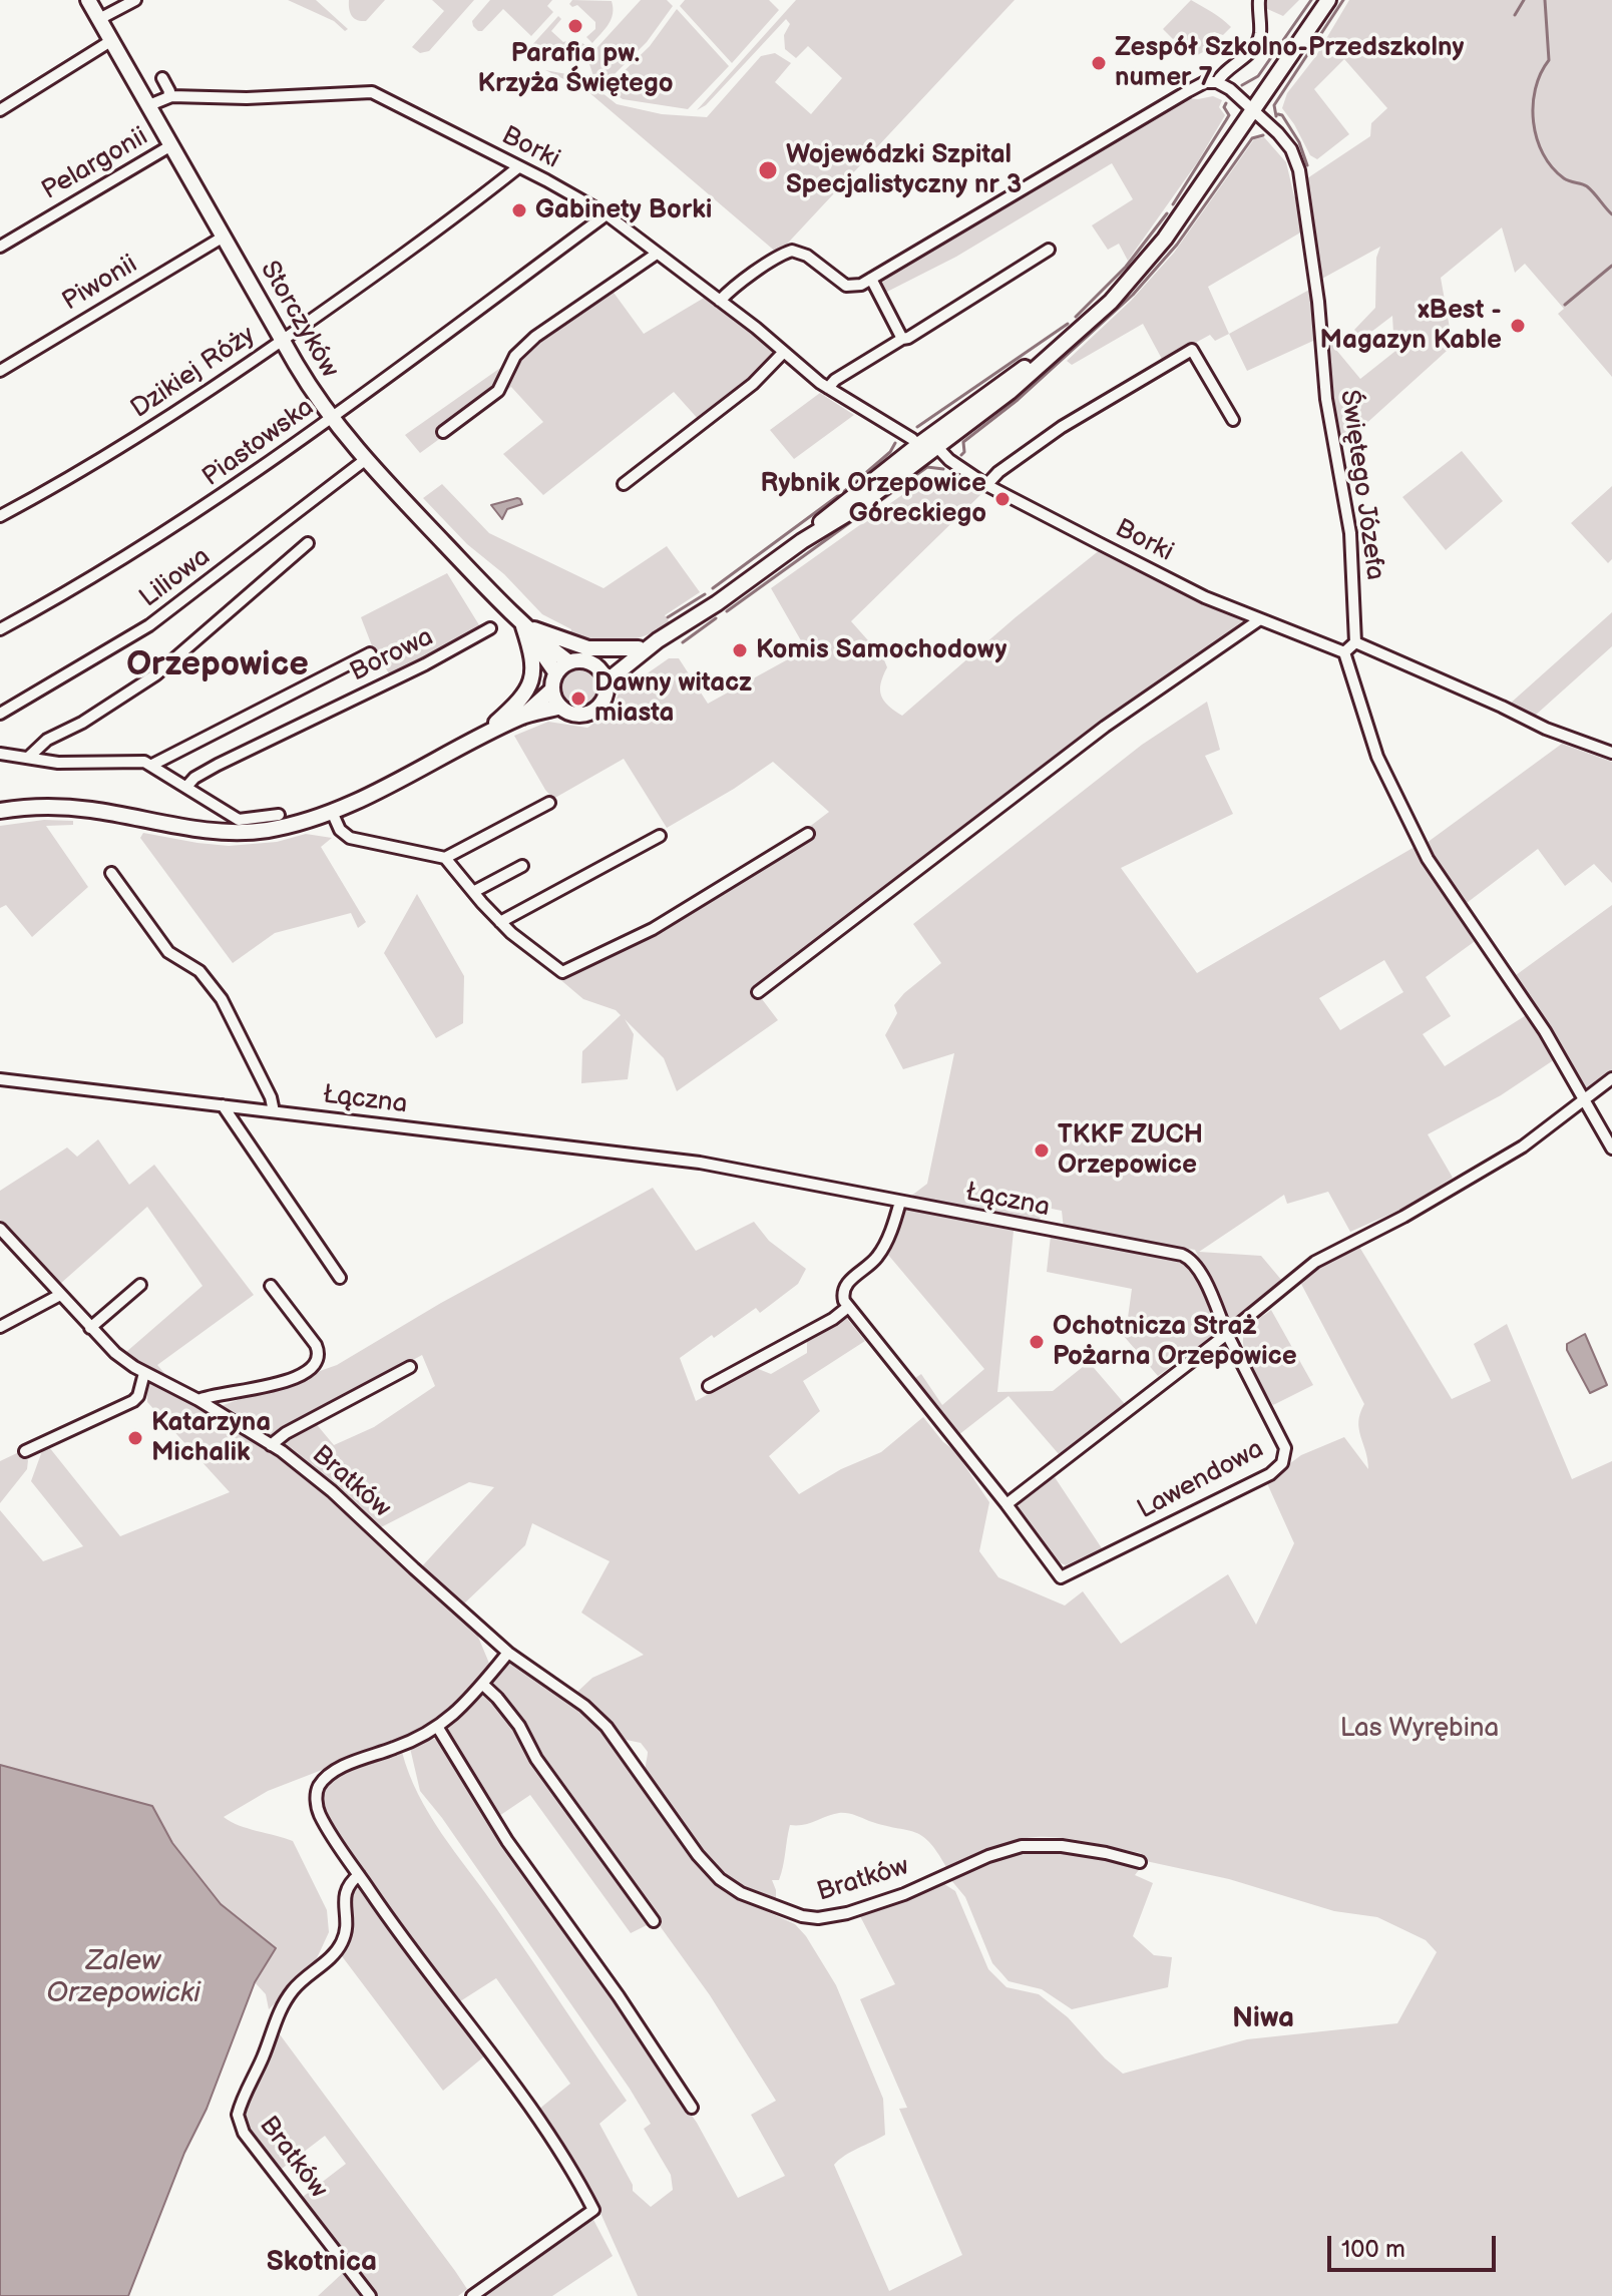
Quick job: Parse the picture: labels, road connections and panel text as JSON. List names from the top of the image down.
{
  "streets": {
    "main road": ["Storczyków"],
    "street": [
      "Borki",
      "Pelargonii",
      "Piwonii",
      "Dzikiej Róży",
      "Piastowska",
      "Świętego Józefa",
      "Liliowa",
      "Borowa",
      "Łączna",
      "Lawendowa",
      "Bratków"
    ]
  },
  "crossings": [
    ["Borki", "Storczyków"],
    ["Borki", "Dzikiej Róży"],
    ["Borki", "Piastowska"],
    ["Pelargonii", "Storczyków"],
    ["Piwonii", "Storczyków"],
    ["Storczyków", "Dzikiej Róży"],
    ["Storczyków", "Piastowska"],
    ["Storczyków", "Liliowa"],
    ["Łączna", "Lawendowa"]
  ],
  "districts": ["Orzepowice", "Niwa", "Skotnica"],
  "water": ["Zalew Orzepowicki"],
  "parks": ["Las Wyrębina"],
  "places": [
    "Parafia pw. Krzyża Świętego",
    "Zespół Szkolno-Przedszkolny numer 7",
    "Wojewódzki Szpital Specjalistyczny nr 3",
    "Gabinety Borki",
    "xBest - Magazyn Kable",
    "Rybnik Orzepowice Góreckiego",
    "Komis Samochodowy",
    "Dawny witacz miasta",
    "TKKF ZUCH Orzepowice",
    "Ochotnicza Straż Pożarna Orzepowice",
    "Katarzyna Michalik"
  ],
  "scale_bar": "100 m"
}
